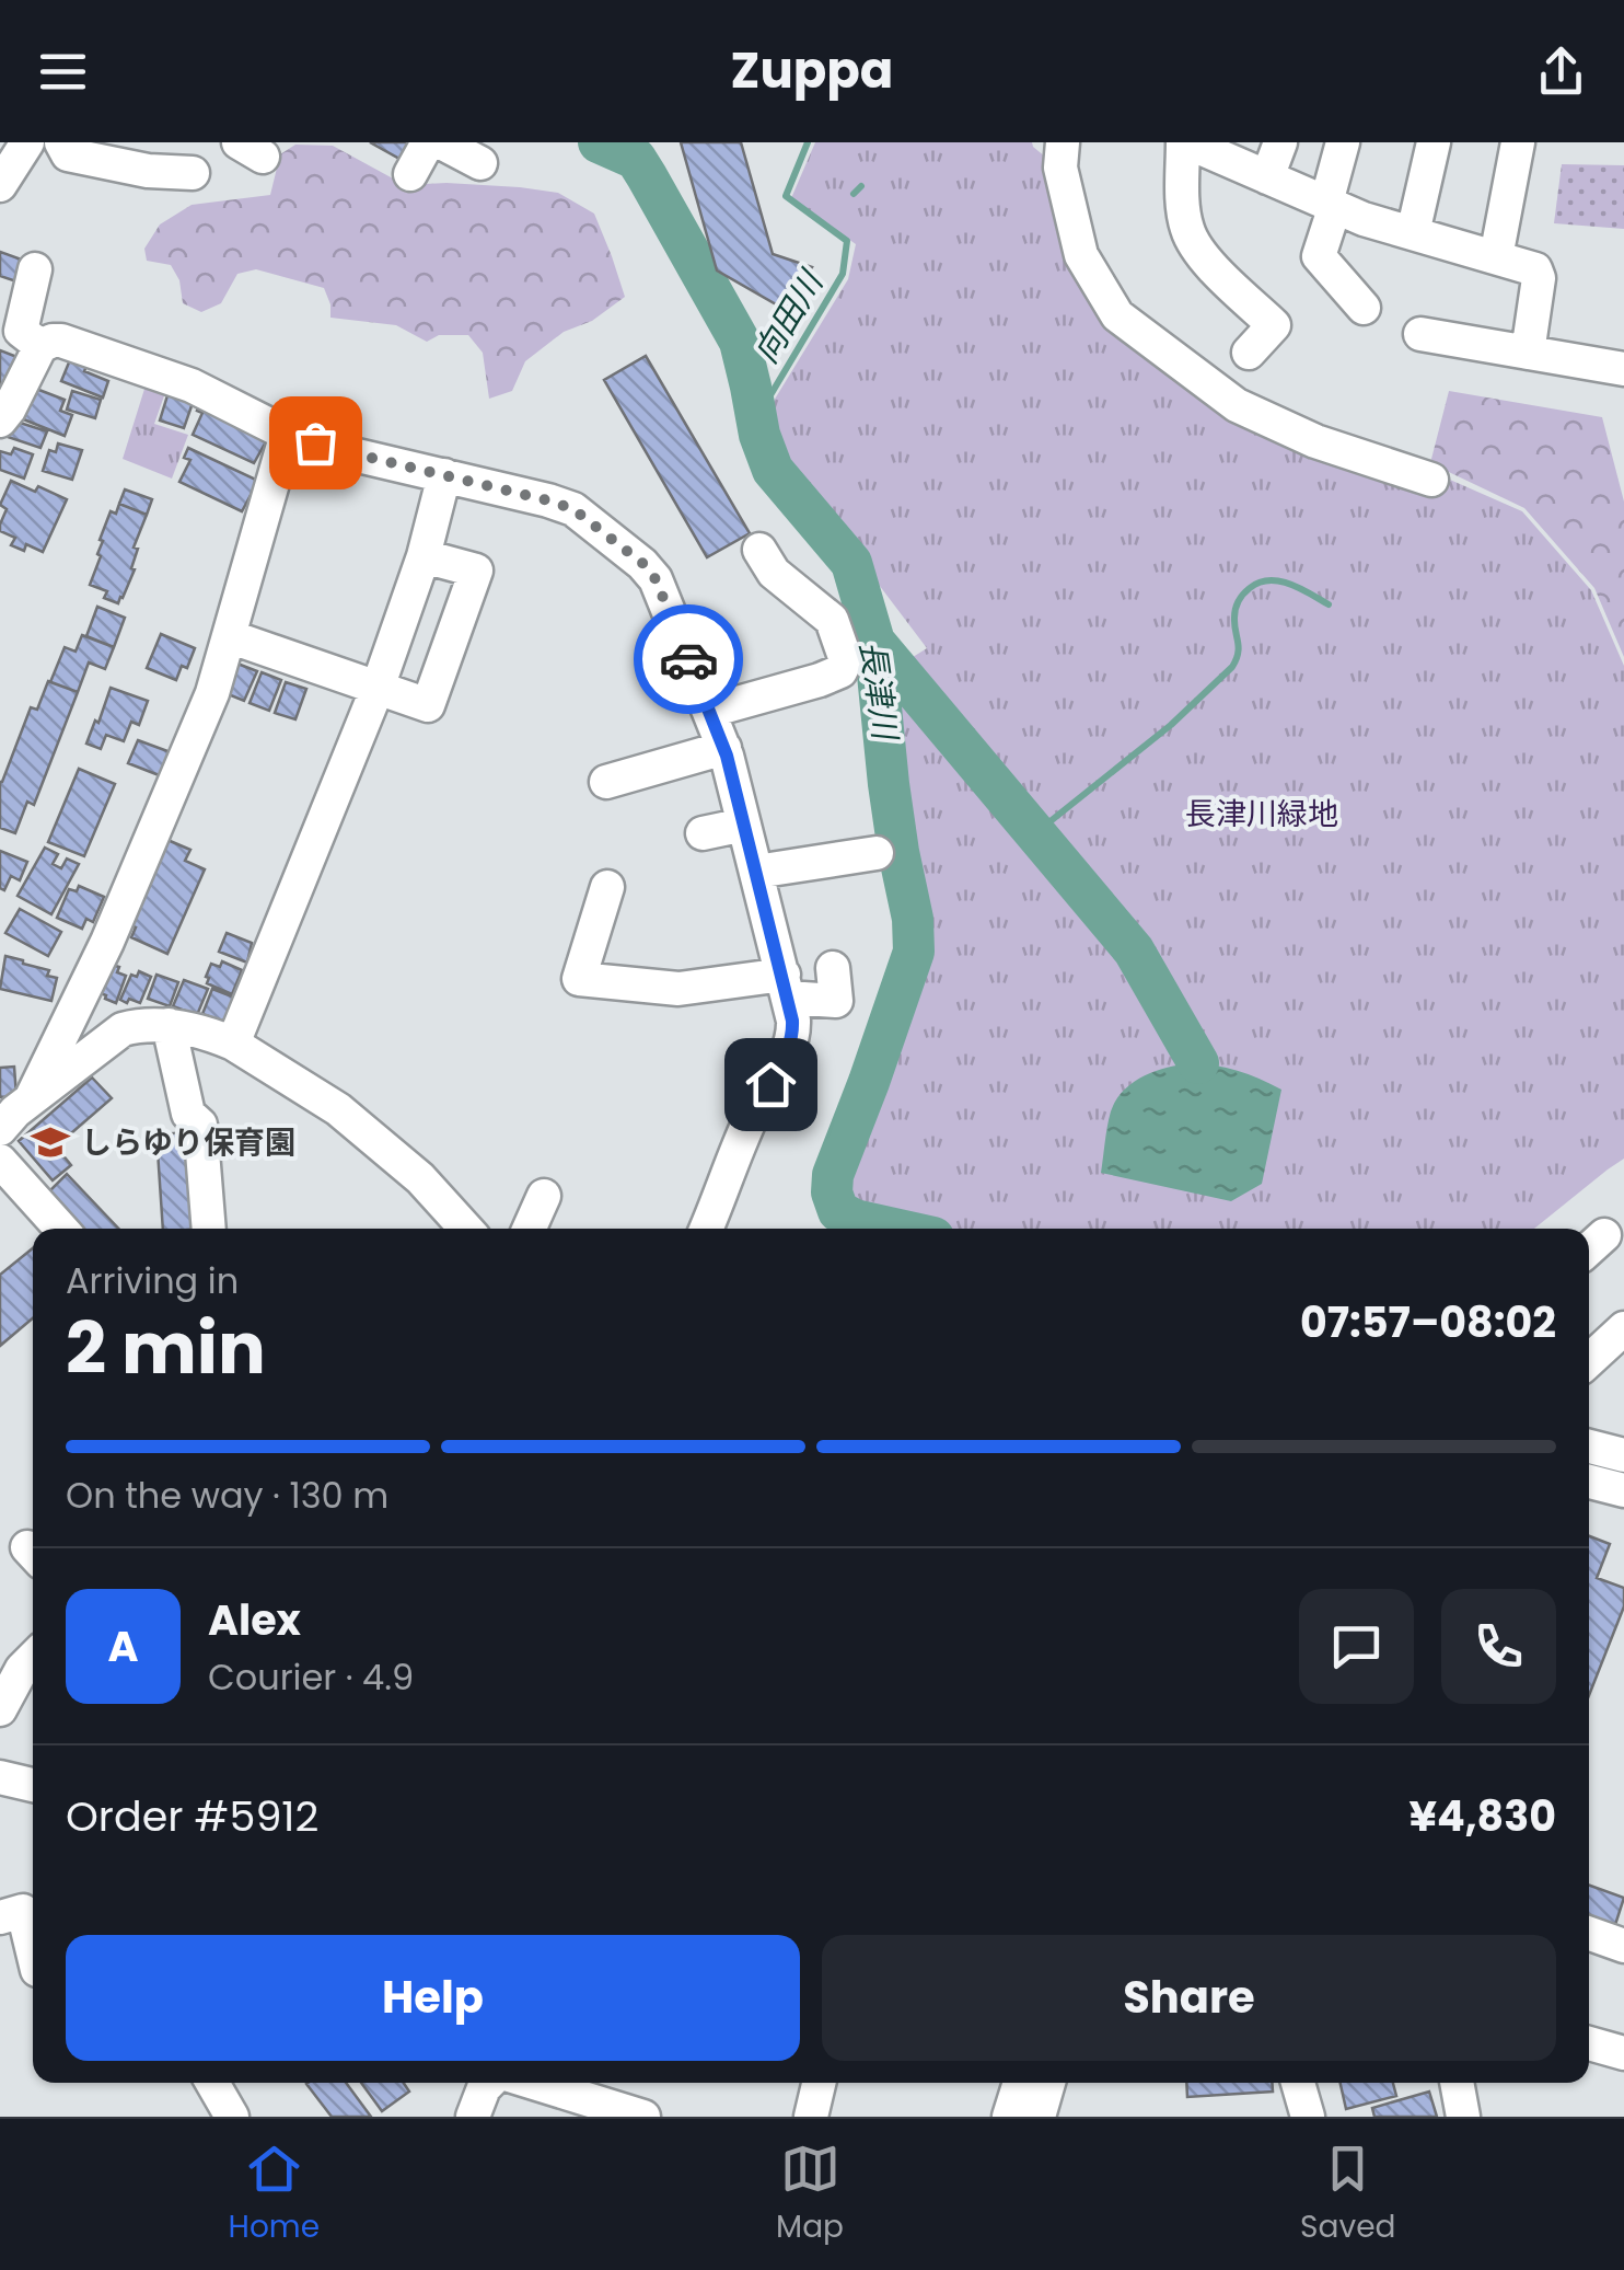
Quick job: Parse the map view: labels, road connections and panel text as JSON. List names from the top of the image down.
{
  "water": ["向田川", "長津川"],
  "parks": ["長津川緑地"],
  "places": {
    "school or university": ["しらゆり保育園"]
  },
  "page": {
    "header": "Zuppa",
    "heading": ["2 min", "Arriving in", "07:57–08:02"],
    "panel": [
      "Alex",
      "Courier · 4.9",
      "Order #5912",
      "¥4,830"
    ],
    "bar": "On the way · 130 m",
    "round": "A",
    "buttons": ["Help", "Share"],
    "tabs": ["Home", "Map", "Saved"]
  }
}
